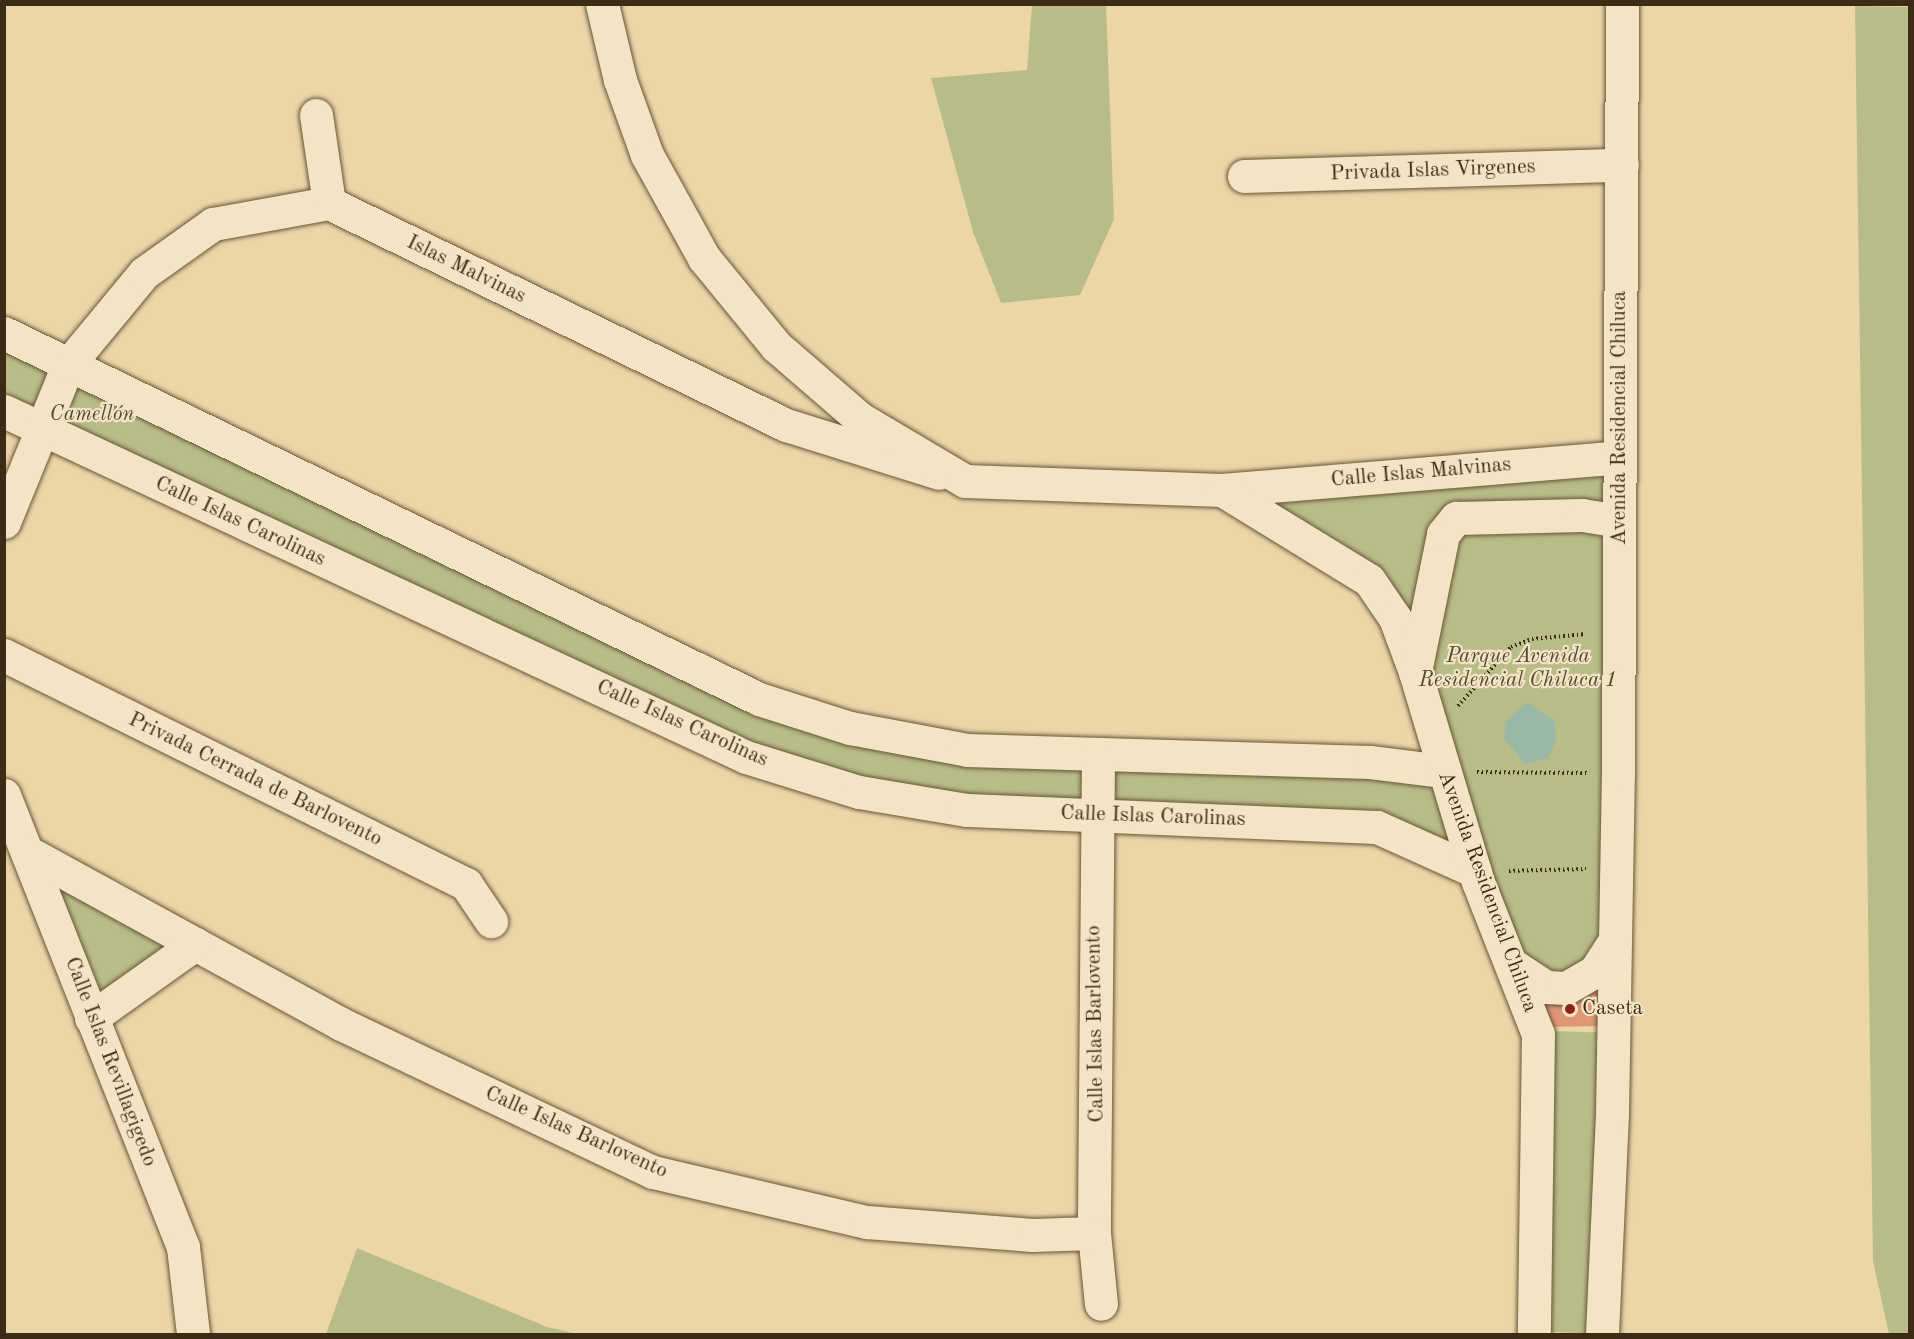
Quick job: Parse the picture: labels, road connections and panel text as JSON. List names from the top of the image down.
{
  "streets": {
    "street": [
      "Privada Islas Virgenes",
      "Islas Malvinas",
      "Avenida Residencial Chiluca",
      "Calle Islas Malvinas",
      "Calle Islas Carolinas",
      "Privada Cerrada de Barlovento",
      "Calle Islas Barlovento",
      "Calle Islas Revillagigedo"
    ]
  },
  "crossings": [
    ["Privada Islas Virgenes", "Avenida Residencial Chiluca"],
    ["Islas Malvinas", "Avenida Residencial Chiluca"],
    ["Avenida Residencial Chiluca", "Calle Islas Malvinas"],
    ["Avenida Residencial Chiluca", "Calle Islas Carolinas"],
    ["Calle Islas Carolinas", "Calle Islas Barlovento"],
    ["Calle Islas Barlovento", "Calle Islas Revillagigedo"]
  ],
  "parks": ["Camellón", "Parque Avenida Residencial Chiluca 1"],
  "places": ["Caseta"]
}
